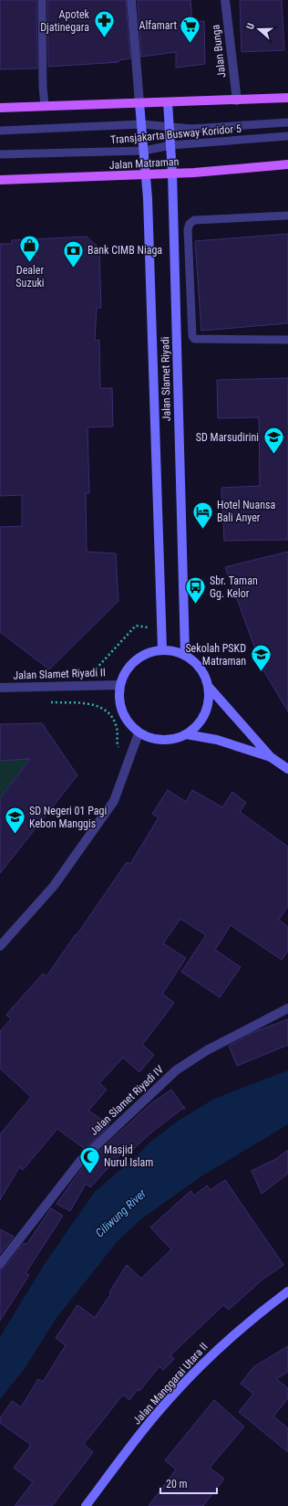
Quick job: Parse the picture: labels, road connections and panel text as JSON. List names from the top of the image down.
{
  "streets": {
    "main road": ["Jalan Matraman"],
    "street": [
      "Jalan Bunga",
      "Jalan Slamet Riyadi",
      "Jalan Slamet Riyadi II",
      "Jalan Slamet Riyadi IV",
      "Jalan Manggarai Utara II"
    ],
    "lane": ["Transjakarta Busway Koridor 5"]
  },
  "crossings": [
    ["Transjakarta Busway Koridor 5", "Jalan Slamet Riyadi"],
    ["Jalan Matraman", "Jalan Slamet Riyadi"],
    ["Jalan Slamet Riyadi", "Jalan Slamet Riyadi II"]
  ],
  "water": ["Ciliwung River"],
  "places": {
    "pharmacy": ["Apotek Djatinegara"],
    "supermarket": ["Alfamart"],
    "shop": ["Dealer Suzuki"],
    "bank": ["Bank CIMB Niaga"],
    "school or university": ["SD Marsudirini", "Sekolah PSKD Matraman", "SD Negeri 01 Pagi Kebon Manggis"],
    "hotel": ["Hotel Nuansa Bali Anyer"],
    "bus stop": ["Sbr. Taman Gg. Kelor"],
    "mosque": ["Masjid Nurul Islam"]
  },
  "scale_bar": "20 m",
  "north": "left"
}
